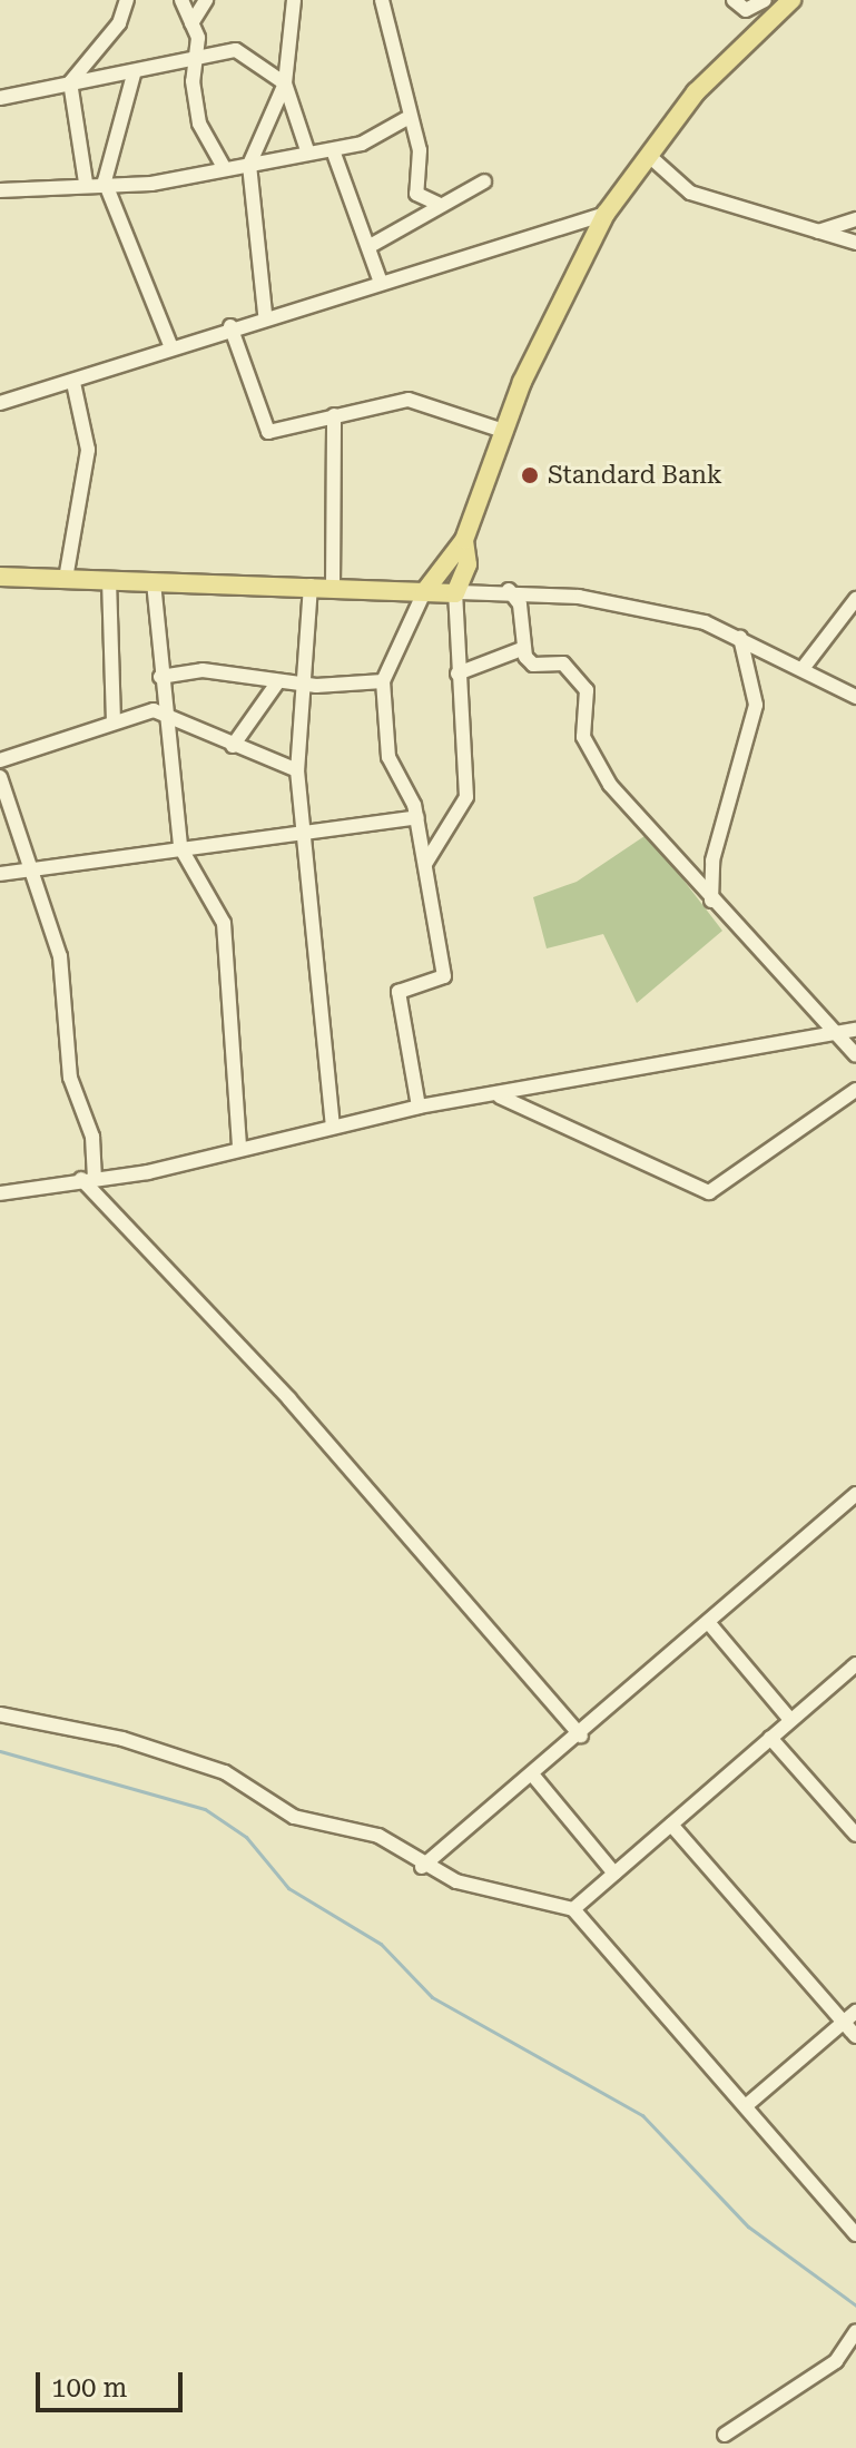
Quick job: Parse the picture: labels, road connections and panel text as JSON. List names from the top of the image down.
{
  "places": ["Standard Bank"],
  "scale_bar": "100 m"
}
